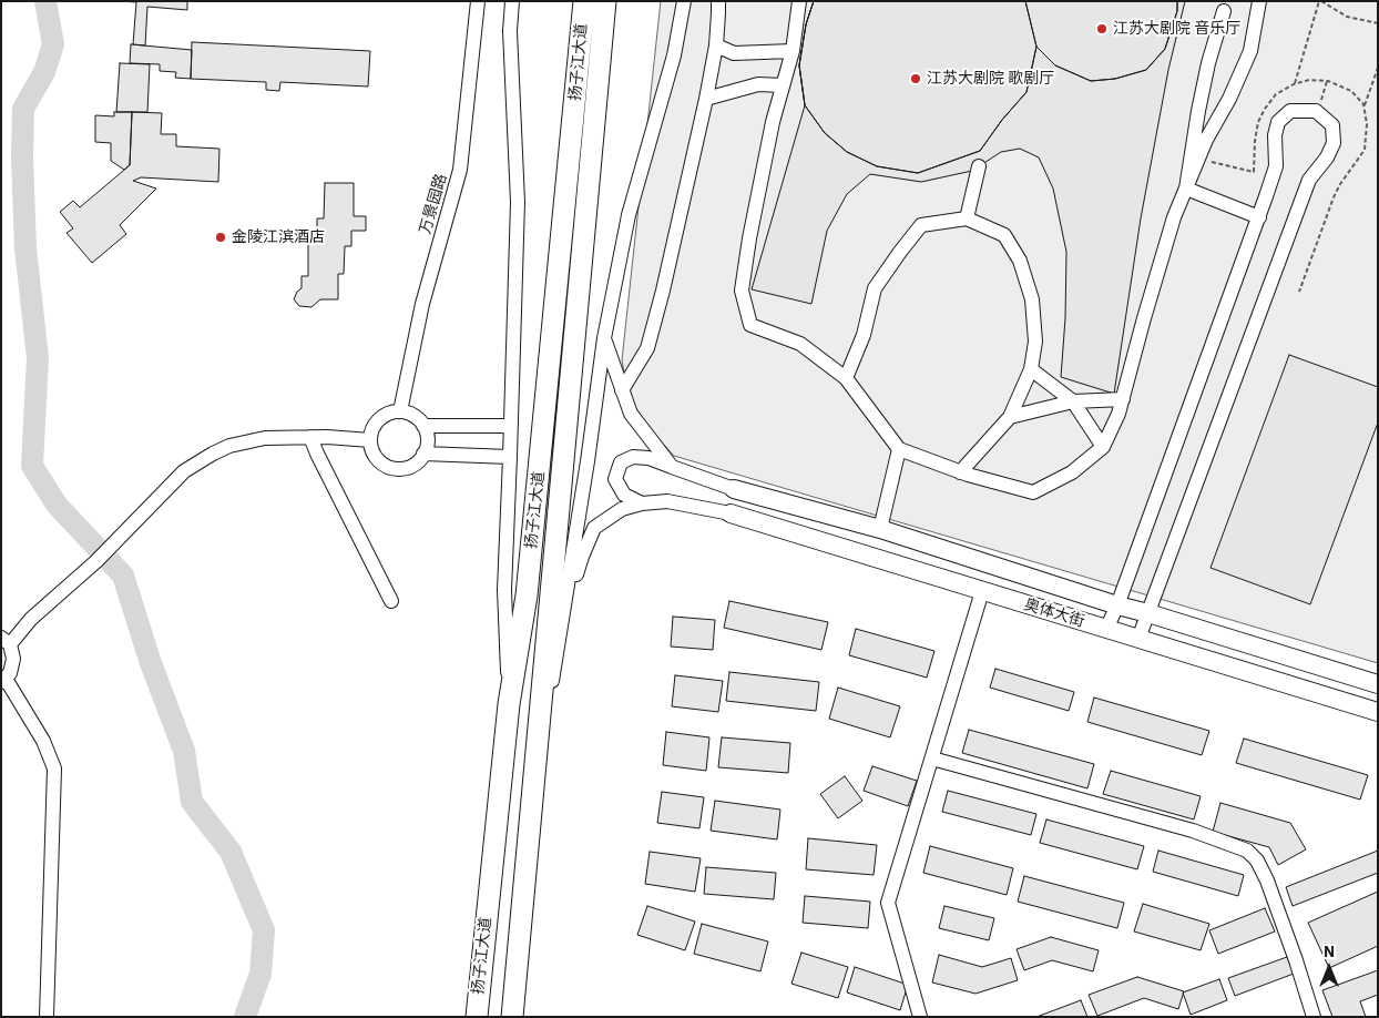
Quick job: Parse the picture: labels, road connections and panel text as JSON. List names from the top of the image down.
{
  "streets": {
    "highway": ["扬子江大道"],
    "main road": ["奥体大街"],
    "street": ["万景园路"]
  },
  "places": ["江苏大剧院 音乐厅", "江苏大剧院 歌剧厅", "金陵江滨酒店"],
  "north": "top"
}
